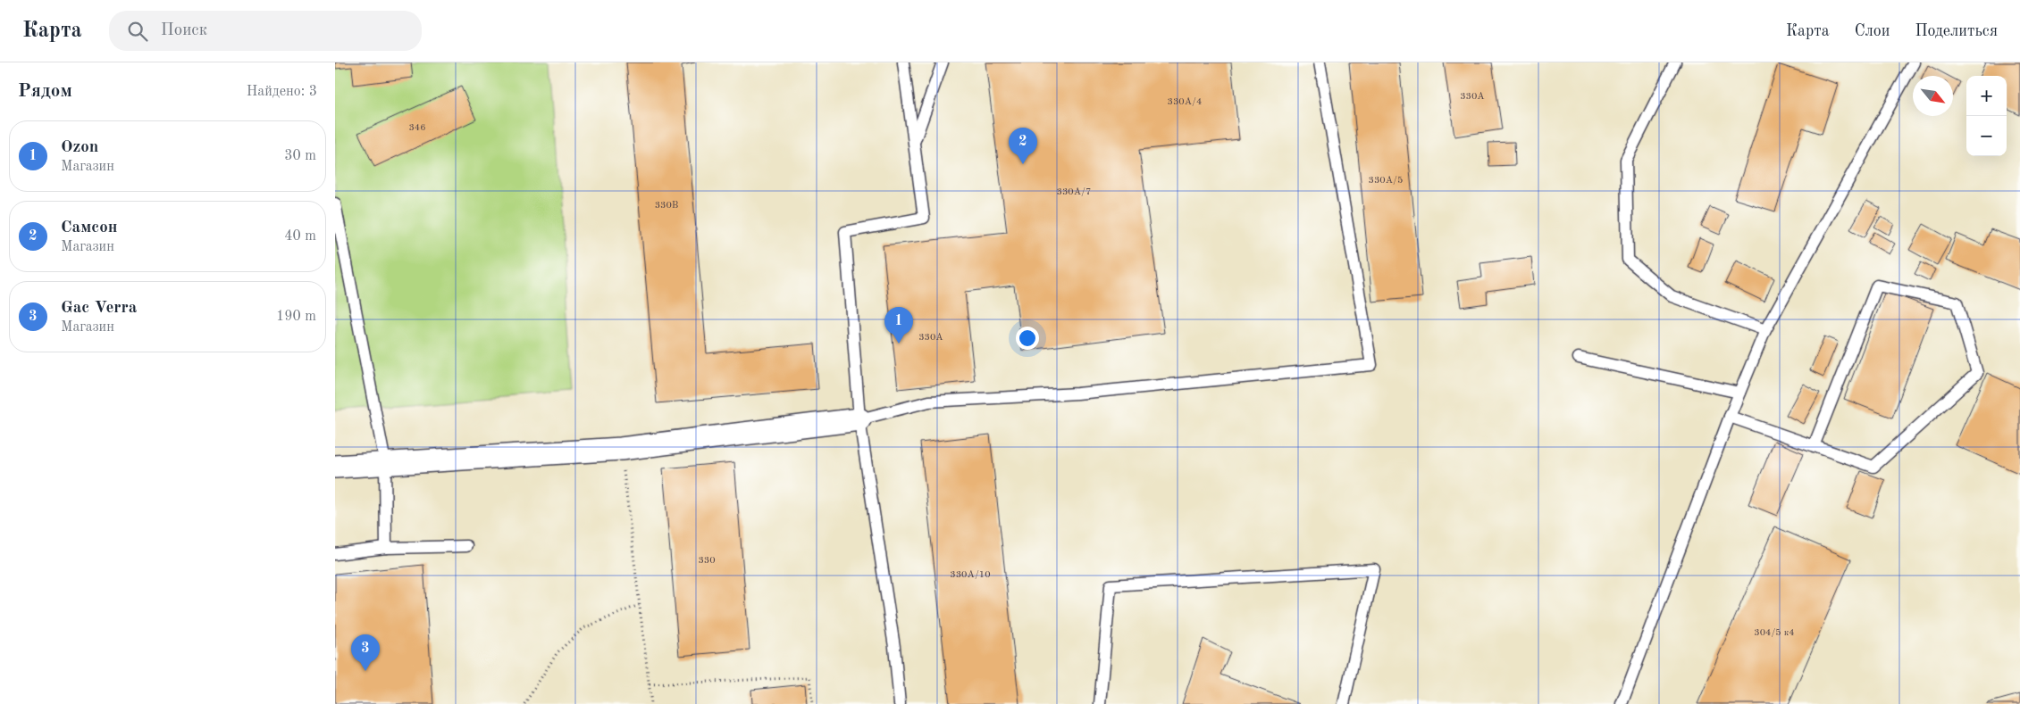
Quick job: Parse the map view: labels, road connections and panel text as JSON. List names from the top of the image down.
{
  "house_numbers": [
    "330А",
    "330А/4",
    "346",
    "330А/5",
    "330А/7",
    "330В",
    "330А",
    "330",
    "330А/10",
    "304/5 к4"
  ],
  "north": "bottom right",
  "page": {
    "header": "Карта",
    "search": "Поиск",
    "nav": ["Карта", "Слои", "Поделиться"],
    "heading": ["Рядом", "Найдено: 3"],
    "map_buttons": ["+", "−"],
    "list": [
      {
        "mark": "1",
        "name": "Ozon",
        "note": "Магазин",
        "value": "30 m"
      },
      {
        "mark": "2",
        "name": "Самсон",
        "note": "Магазин",
        "value": "40 m"
      },
      {
        "mark": "3",
        "name": "Gac Verra",
        "note": "Магазин",
        "value": "190 m"
      }
    ],
    "pins": ["2", "1", "3"]
  }
}
